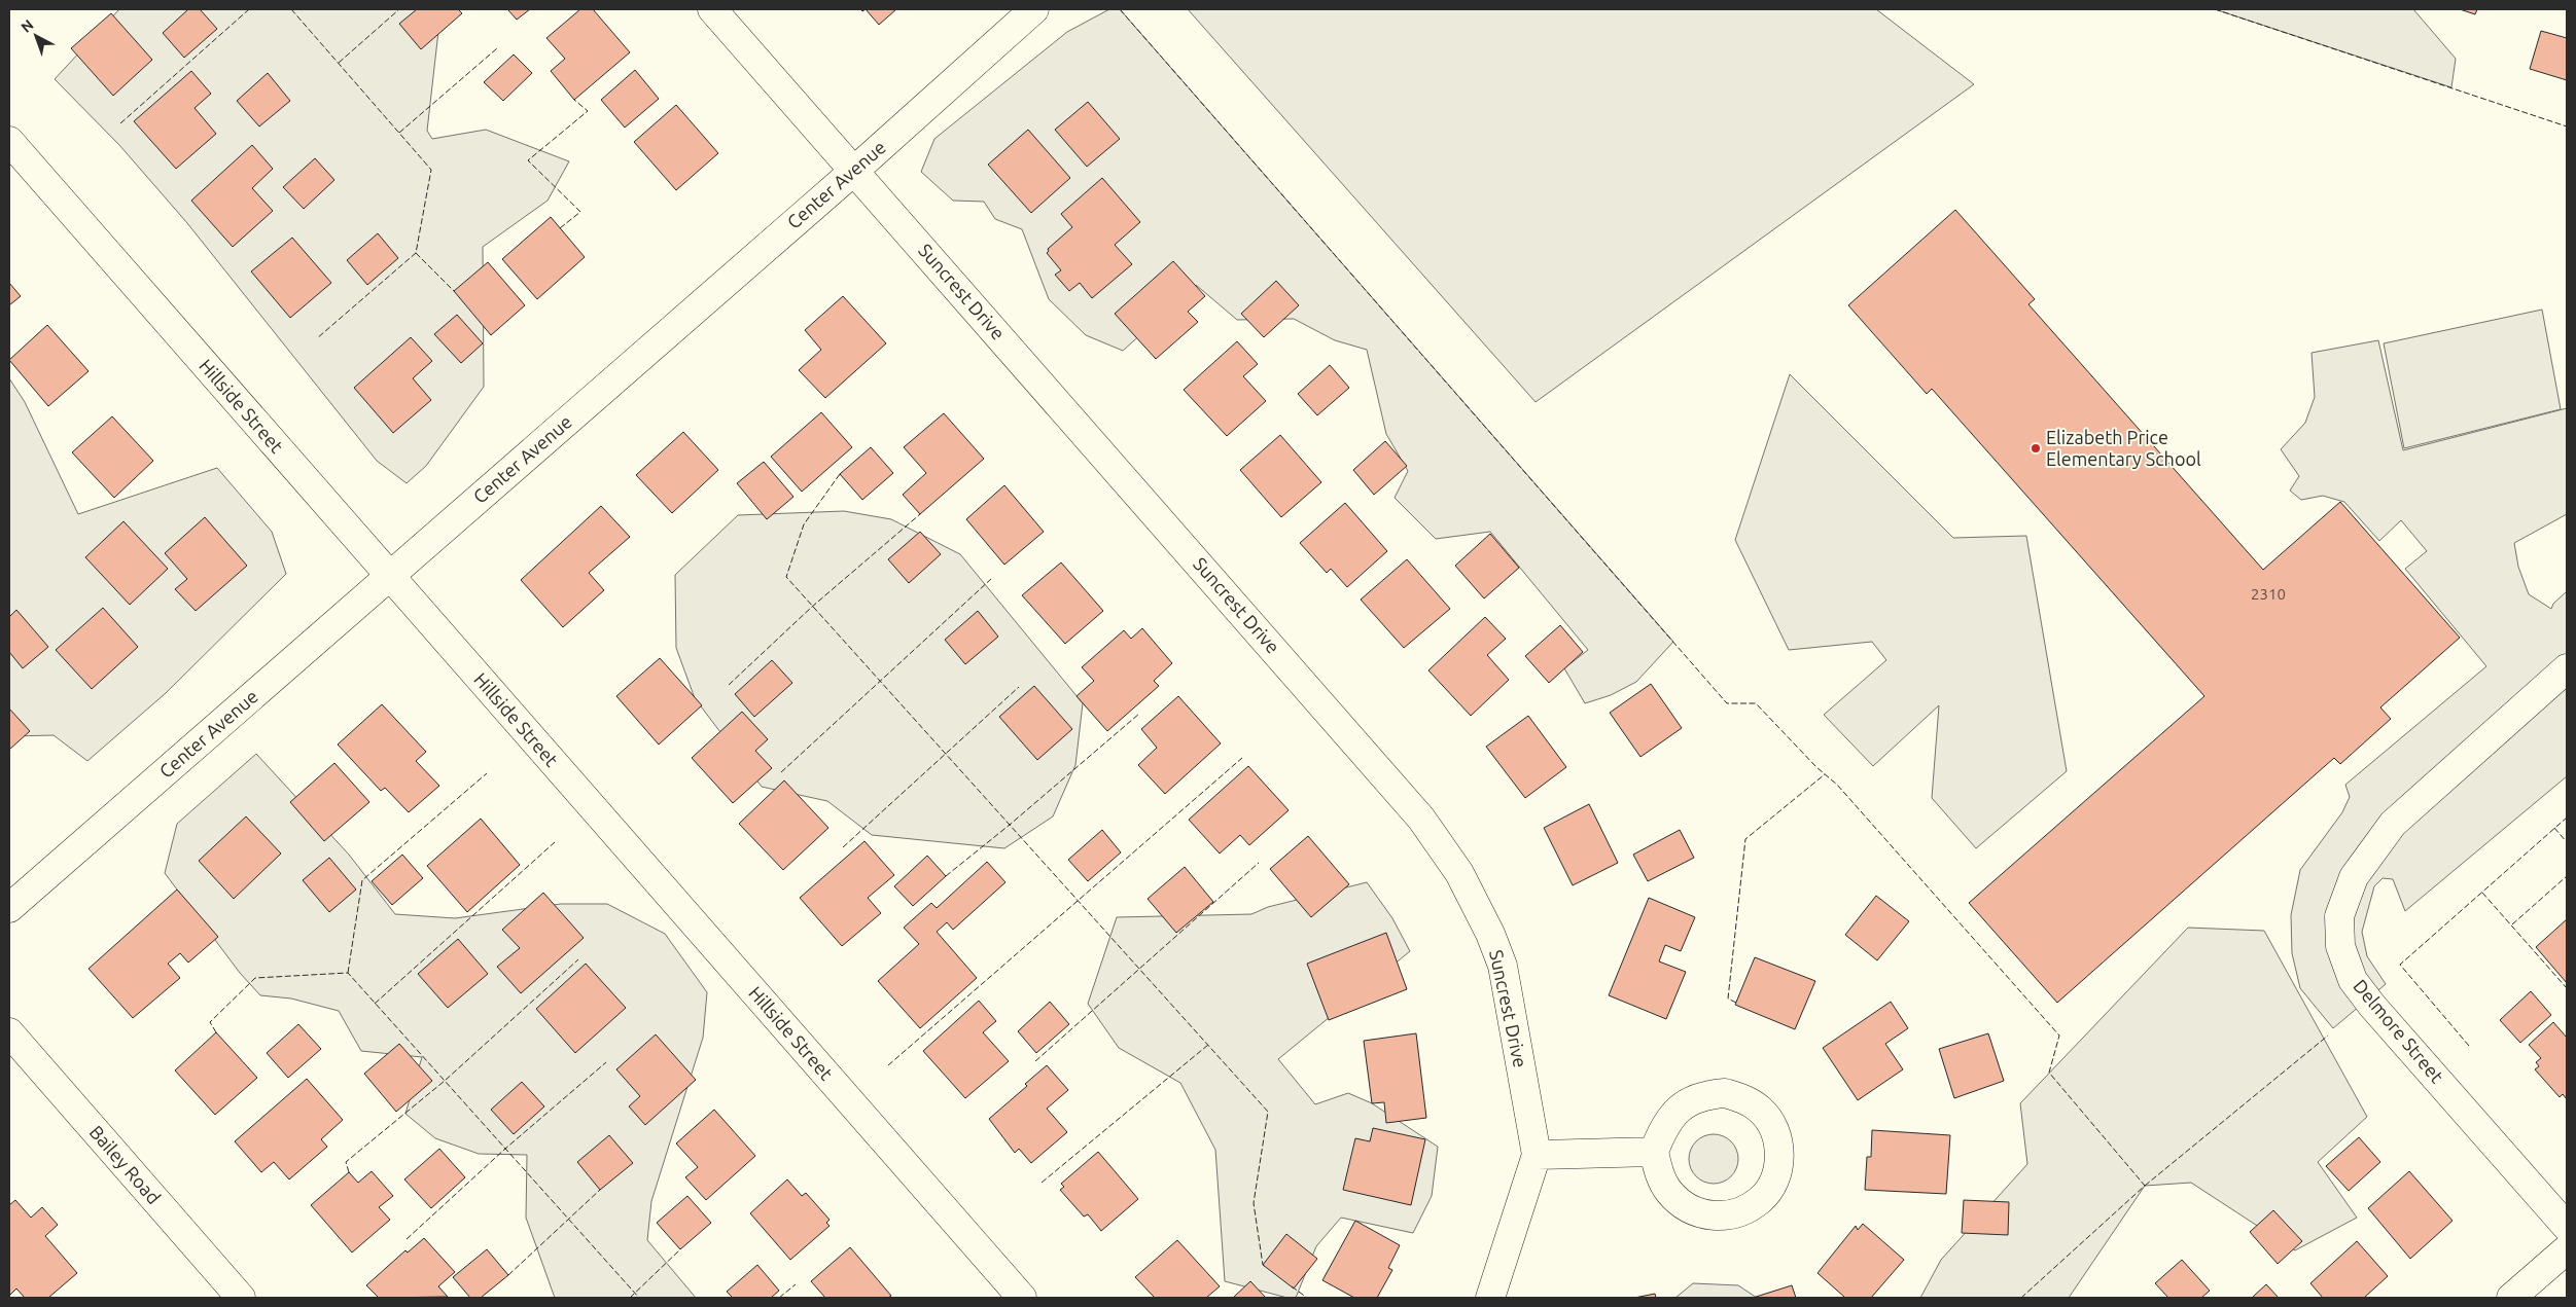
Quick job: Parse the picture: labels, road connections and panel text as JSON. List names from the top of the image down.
{
  "streets": {
    "street": [
      "Center Avenue",
      "Suncrest Drive",
      "Hillside Street",
      "Delmore Street",
      "Bailey Road"
    ]
  },
  "crossings": [
    ["Center Avenue", "Suncrest Drive"],
    ["Center Avenue", "Hillside Street"]
  ],
  "places": ["Elizabeth Price Elementary School"],
  "house_numbers": ["2310"],
  "north": "top left"
}
